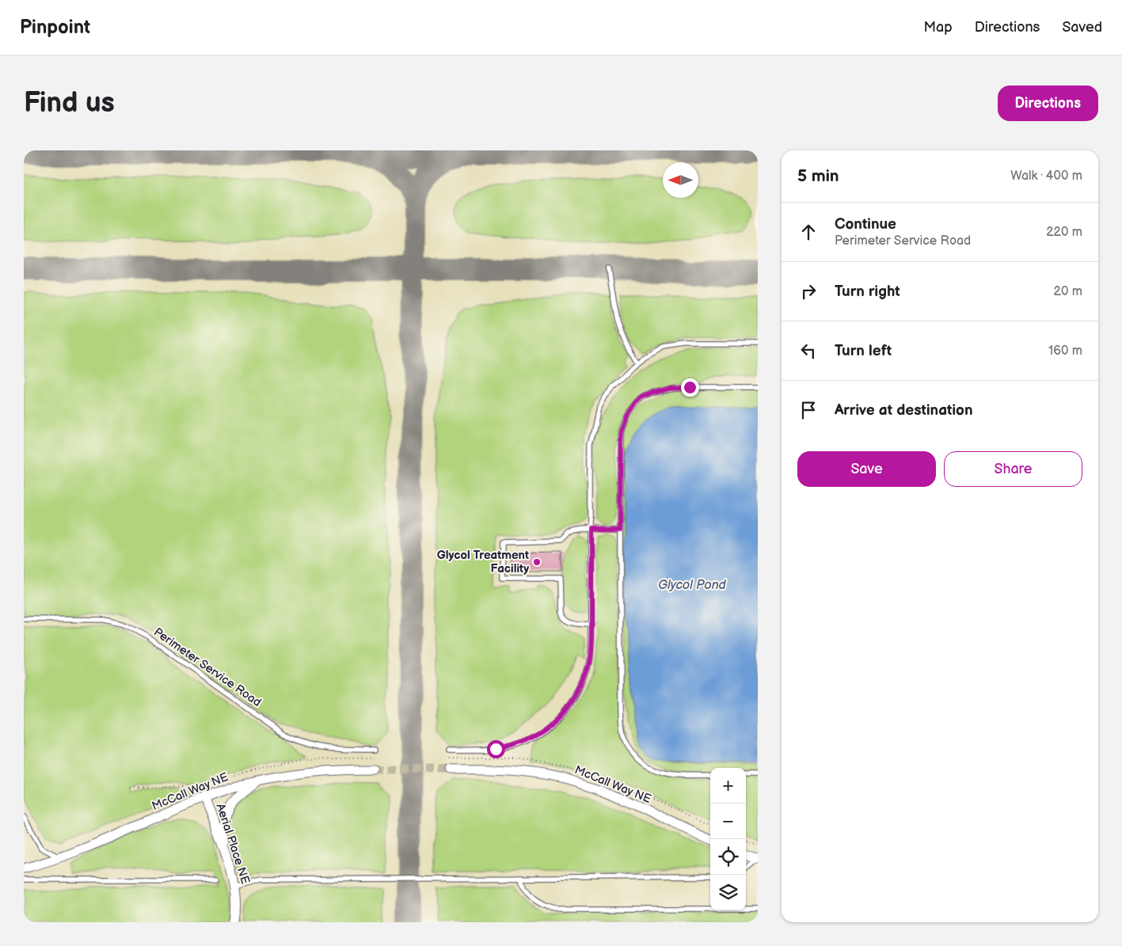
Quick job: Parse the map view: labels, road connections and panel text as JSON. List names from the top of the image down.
{
  "streets": {
    "street": ["McCall Way NE", "Aerial Place NE"],
    "lane": ["Perimeter Service Road"]
  },
  "crossings": [
    ["McCall Way NE", "Aerial Place NE"]
  ],
  "water": ["Glycol Pond"],
  "places": ["Glycol Treatment Facility"],
  "north": "left",
  "page": {
    "header": "Pinpoint",
    "nav": ["Map", "Directions", "Saved"],
    "buttons": [
      "Directions",
      ["Save", "Share"]
    ],
    "title": "Find us",
    "heading": ["5 min", "Walk · 400 m"],
    "list": [
      ["Continue", "Perimeter Service Road", "220 m"],
      ["Turn right", "20 m"],
      ["Turn left", "160 m"],
      "Arrive at destination"
    ],
    "map_buttons": ["+", "−"]
  }
}
